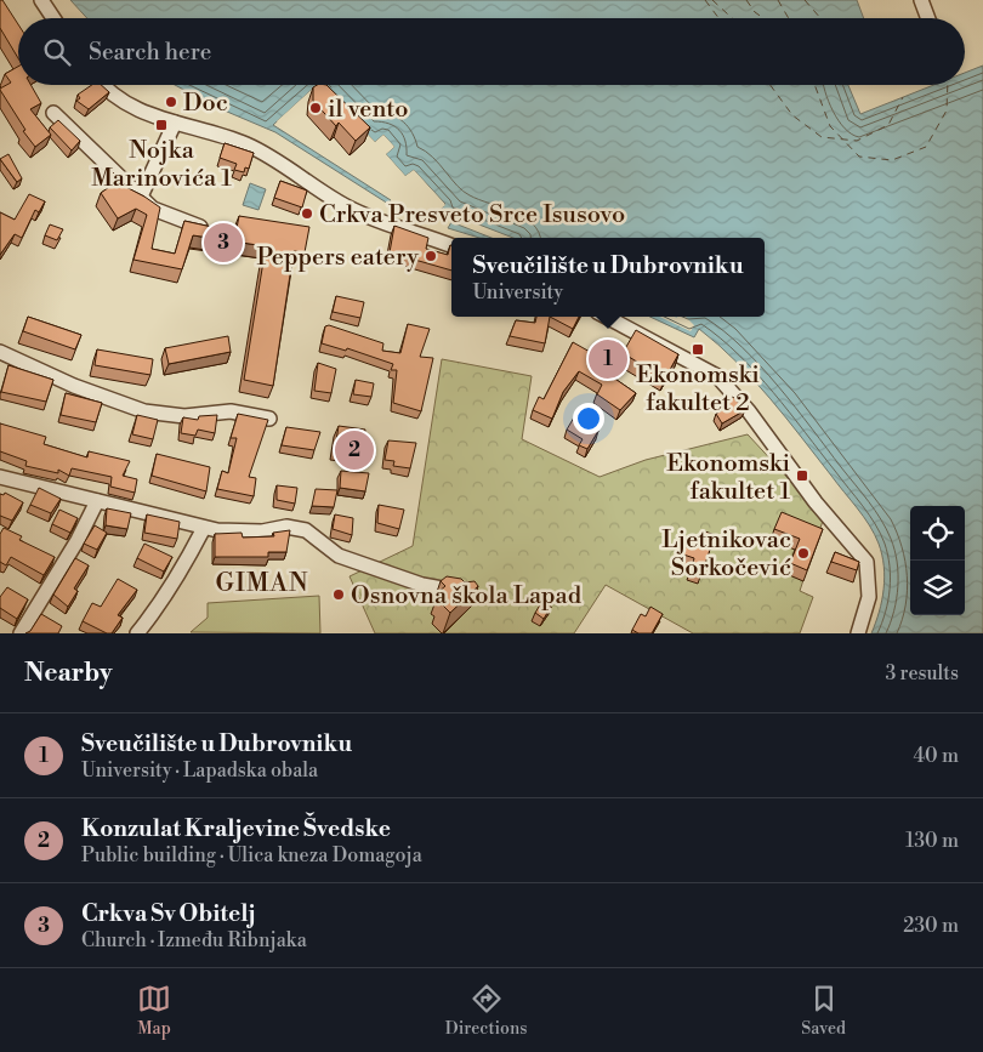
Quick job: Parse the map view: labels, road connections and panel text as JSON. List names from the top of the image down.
{
  "districts": ["GIMAN"],
  "places": {
    "other": [
      "Doc",
      "il vento",
      "Crkva Presveto Srce Isusovo",
      "Peppers eatery",
      "Ljetnikovac Sorkočević",
      "Osnovna škola Lapad"
    ],
    "transit": ["Nojka Marinovića 1", "Ekonomski fakultet 2", "Ekonomski fakultet 1"]
  },
  "page": {
    "search": "Search here",
    "pins": ["3", "1", "2"],
    "popup": ["Sveučilište u Dubrovniku", "University"],
    "heading": ["Nearby", "3 results"],
    "list": [
      {
        "mark": "1",
        "name": "Sveučilište u Dubrovniku",
        "note": "University · Lapadska obala",
        "value": "40 m"
      },
      {
        "mark": "2",
        "name": "Konzulat Kraljevine Švedske",
        "note": "Public building · Ulica kneza Domagoja",
        "value": "130 m"
      },
      {
        "mark": "3",
        "name": "Crkva Sv Obitelj",
        "note": "Church · Između Ribnjaka",
        "value": "230 m"
      }
    ],
    "nav": ["Map", "Directions", "Saved"]
  }
}
